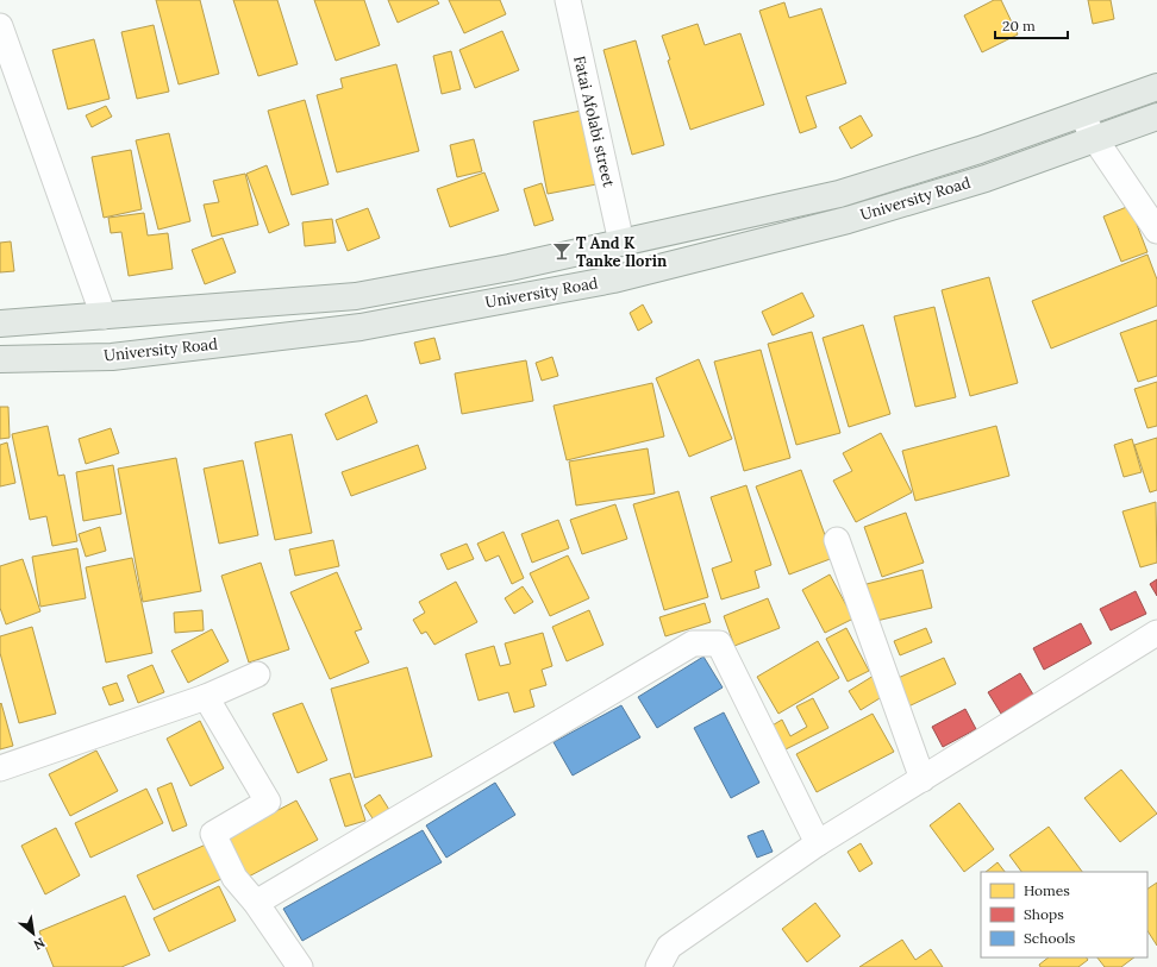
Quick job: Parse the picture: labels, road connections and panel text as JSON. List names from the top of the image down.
{
  "streets": {
    "main road": ["University Road"],
    "street": ["Fatai Afolabi street"]
  },
  "crossings": [
    ["Fatai Afolabi street", "University Road"]
  ],
  "places": {
    "bar": ["T And K Tanke Ilorin"]
  },
  "legend": ["Homes", "Shops", "Schools"],
  "scale_bar": "20 m",
  "north": "bottom right"
}
